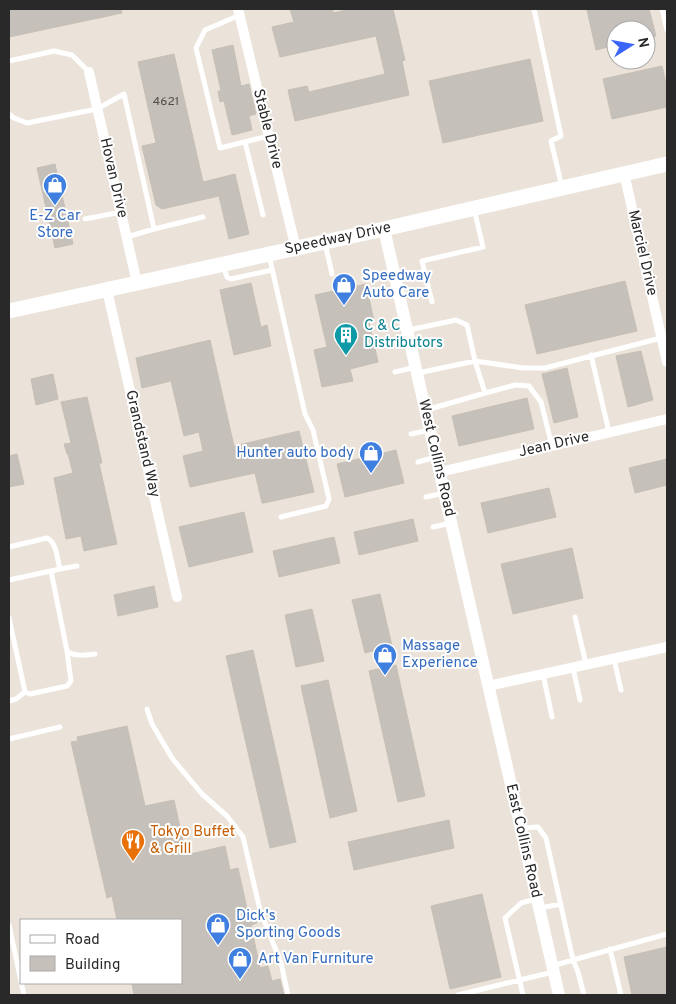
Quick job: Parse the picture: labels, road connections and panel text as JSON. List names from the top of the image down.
{
  "streets": {
    "main road": ["Speedway Drive"],
    "street": [
      "Stable Drive",
      "Hovan Drive",
      "Marciel Drive",
      "Grandstand Way",
      "Jean Drive",
      "West Collins Road",
      "East Collins Road"
    ]
  },
  "crossings": [
    ["Stable Drive", "Speedway Drive"],
    ["Hovan Drive", "Speedway Drive"],
    ["Speedway Drive", "Marciel Drive"],
    ["Speedway Drive", "Grandstand Way"],
    ["Speedway Drive", "West Collins Road"],
    ["Jean Drive", "West Collins Road"],
    ["West Collins Road", "East Collins Road"]
  ],
  "places": {
    "shop": [
      "E-Z Car Store",
      "Speedway Auto Care",
      "Hunter auto body",
      "Massage Experience",
      "Dick's Sporting Goods",
      "Art Van Furniture"
    ],
    "building": ["C & C Distributors"],
    "restaurant": ["Tokyo Buffet & Grill"]
  },
  "house_numbers": ["4621"],
  "legend": ["Road", "Building"],
  "north": "right"
}
